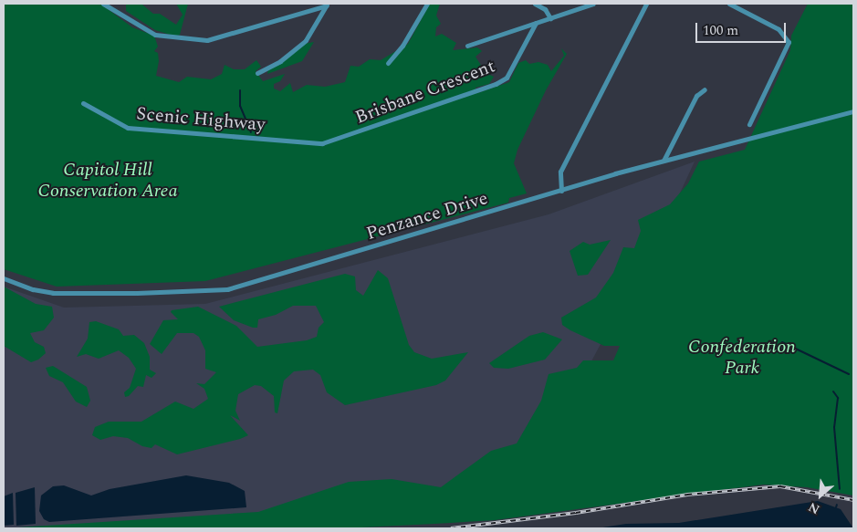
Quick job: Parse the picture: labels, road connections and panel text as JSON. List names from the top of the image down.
{
  "streets": {
    "street": ["Brisbane Crescent", "Scenic Highway", "Penzance Drive"]
  },
  "crossings": [
    ["Brisbane Crescent", "Scenic Highway"]
  ],
  "parks": ["Capitol Hill Conservation Area", "Confederation Park"],
  "scale_bar": "100 m",
  "north": "bottom left"
}
